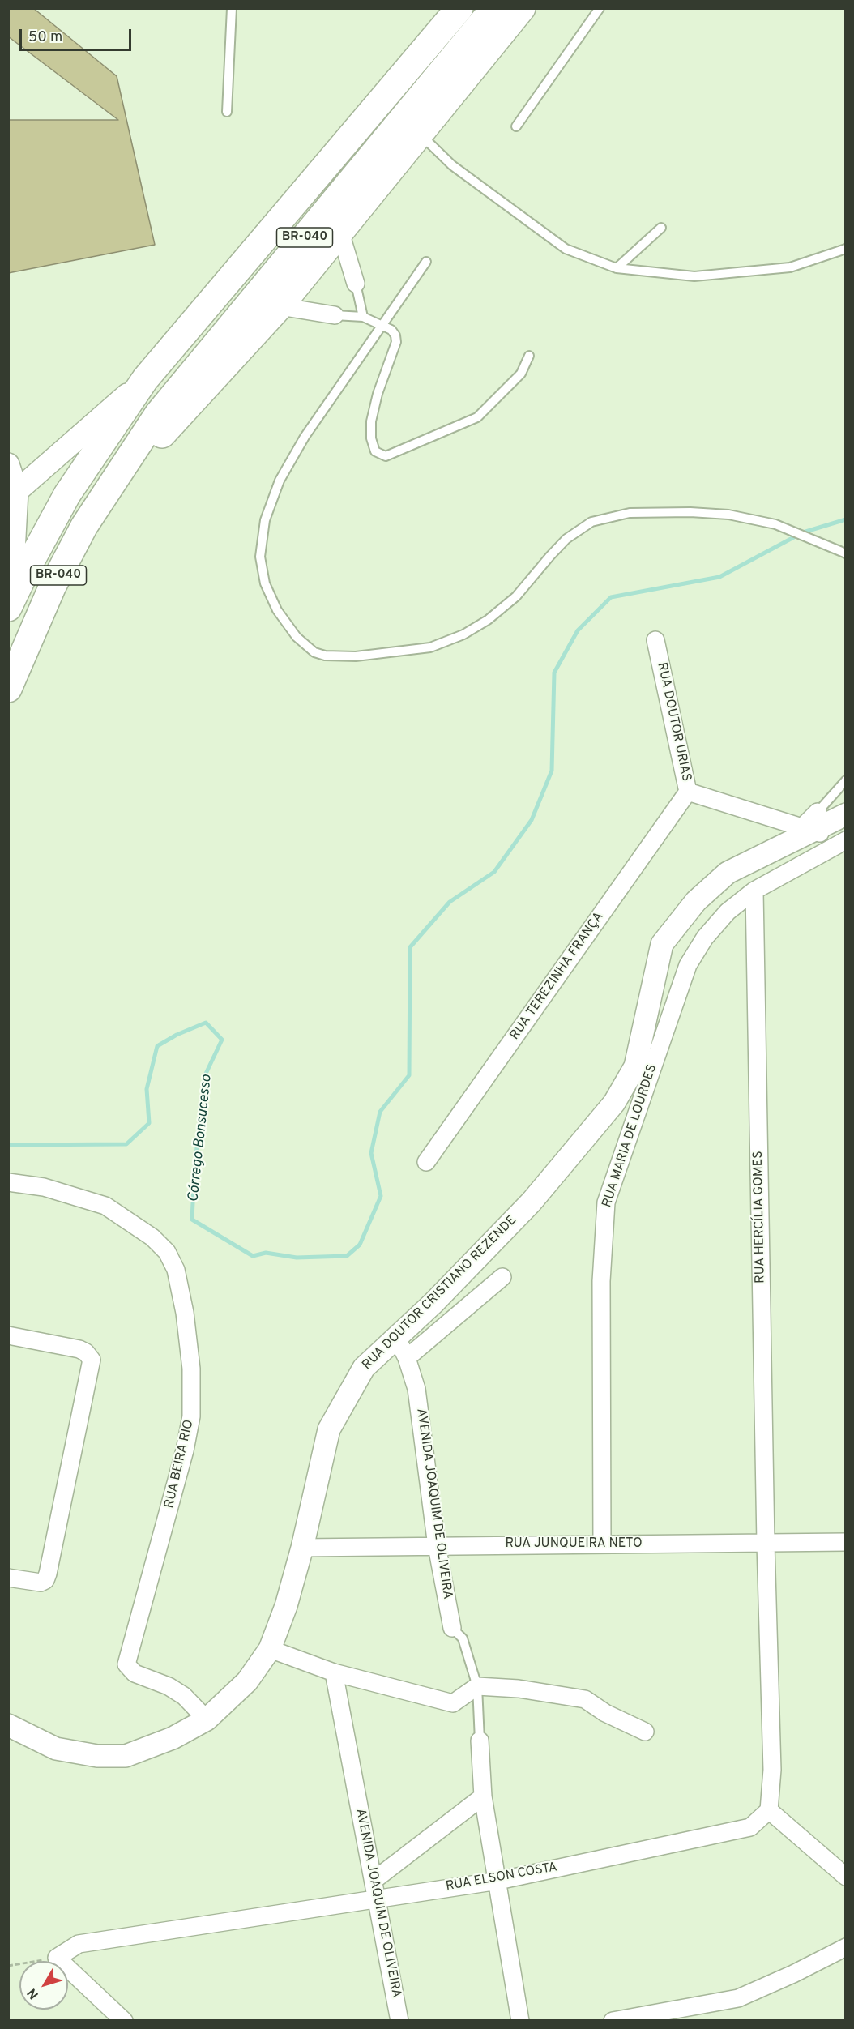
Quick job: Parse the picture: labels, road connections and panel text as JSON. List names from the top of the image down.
{
  "streets": {
    "highway": ["BR-040"],
    "street": [
      "RUA DOUTOR URIAS",
      "RUA TEREZINHA FRANÇA",
      "RUA MARIA DE LOURDES",
      "RUA HERCÍLIA GOMES",
      "RUA DOUTOR CRISTIANO REZENDE",
      "RUA BEIRA RIO",
      "AVENIDA JOAQUIM DE OLIVEIRA",
      "RUA JUNQUEIRA NETO",
      "RUA ELSON COSTA"
    ]
  },
  "crossings": [
    ["RUA DOUTOR URIAS", "RUA TEREZINHA FRANÇA"],
    ["RUA DOUTOR URIAS", "RUA MARIA DE LOURDES"],
    ["RUA DOUTOR URIAS", "RUA DOUTOR CRISTIANO REZENDE"],
    ["RUA MARIA DE LOURDES", "RUA HERCÍLIA GOMES"],
    ["RUA MARIA DE LOURDES", "RUA JUNQUEIRA NETO"],
    ["RUA HERCÍLIA GOMES", "RUA JUNQUEIRA NETO"],
    ["RUA DOUTOR CRISTIANO REZENDE", "RUA BEIRA RIO"],
    ["RUA DOUTOR CRISTIANO REZENDE", "AVENIDA JOAQUIM DE OLIVEIRA"],
    ["RUA DOUTOR CRISTIANO REZENDE", "RUA JUNQUEIRA NETO"],
    ["AVENIDA JOAQUIM DE OLIVEIRA", "RUA JUNQUEIRA NETO"],
    ["AVENIDA JOAQUIM DE OLIVEIRA", "RUA ELSON COSTA"]
  ],
  "water": ["Córrego Bonsucesso"],
  "scale_bar": "50 m",
  "north": "bottom left"
}
